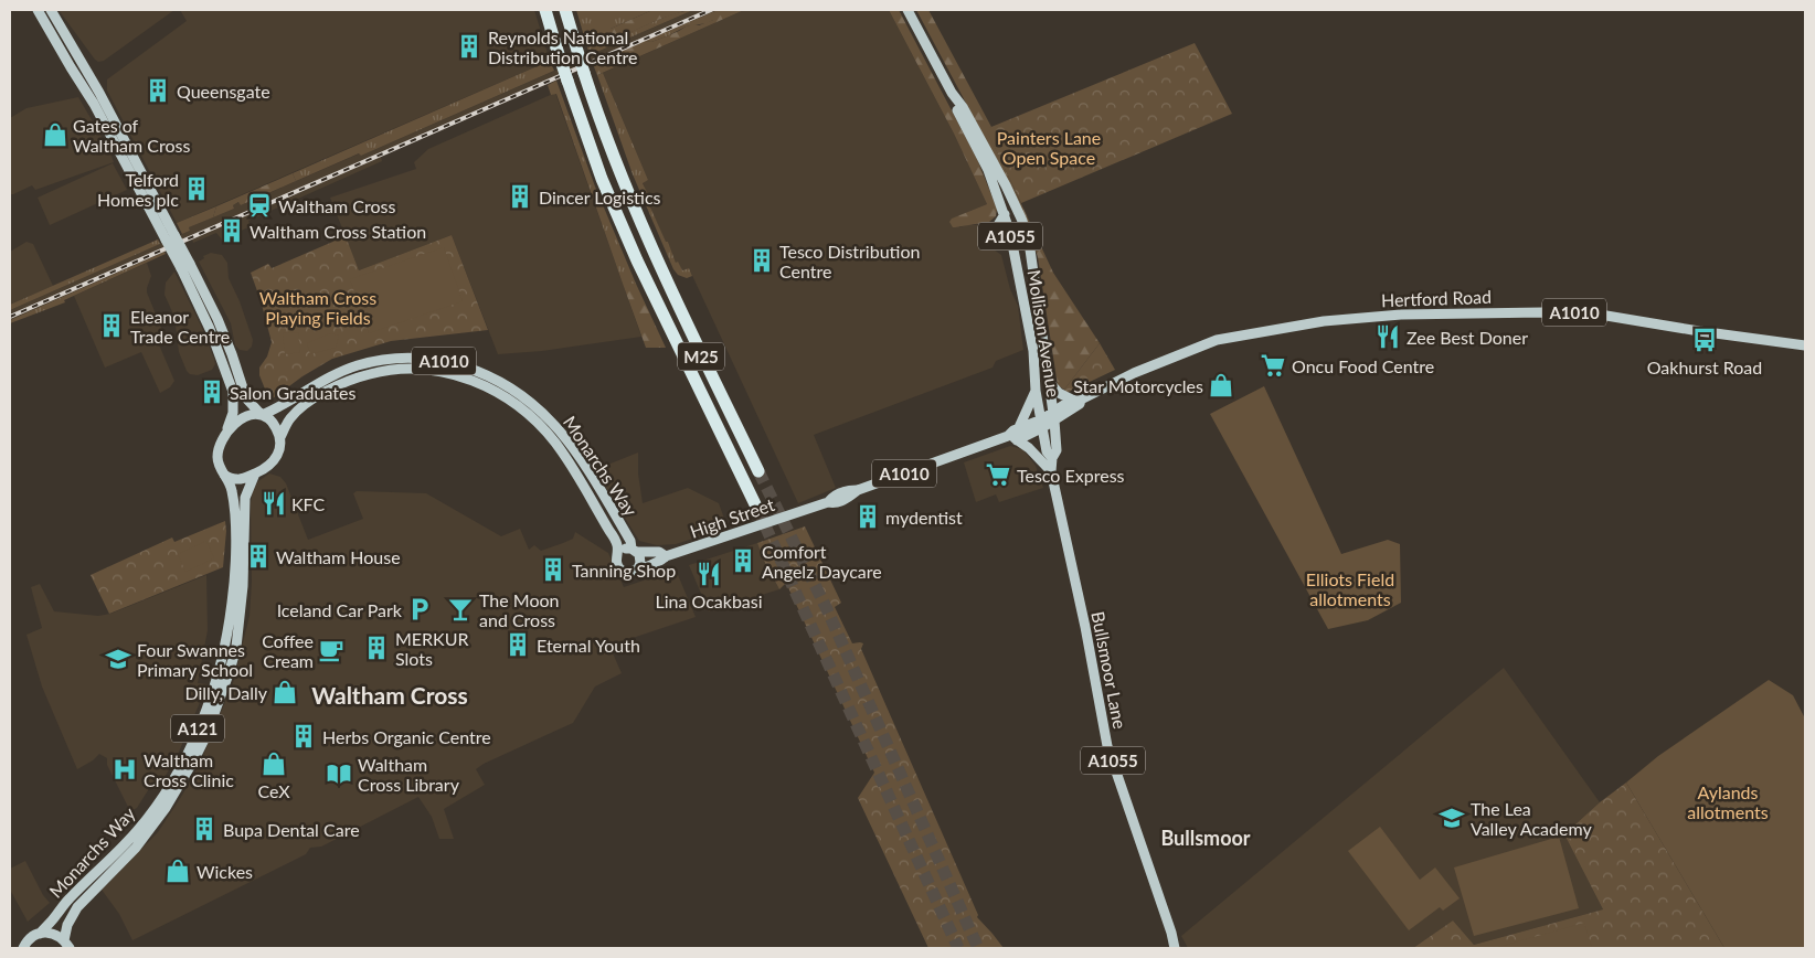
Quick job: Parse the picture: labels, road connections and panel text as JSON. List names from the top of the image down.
{
  "streets": {
    "highway": ["M25"],
    "main road": [
      "A1055",
      "Hertford Road",
      "A1010",
      "Mollison Avenue",
      "Monarchs Way",
      "High Street",
      "Bullsmoor Lane",
      "A121"
    ]
  },
  "crossings": [
    ["Hertford Road", "A1010"],
    ["Hertford Road", "Mollison Avenue"],
    ["Hertford Road", "High Street"],
    ["Hertford Road", "Bullsmoor Lane"],
    ["A1010", "Mollison Avenue"],
    ["Mollison Avenue", "Bullsmoor Lane"],
    ["Monarchs Way", "High Street"]
  ],
  "districts": ["Waltham Cross", "Bullsmoor"],
  "parks": [
    "Painters Lane Open Space",
    "Waltham Cross Playing Fields",
    "Elliots Field allotments",
    "Aylands allotments"
  ],
  "places": {
    "building": [
      "Reynolds National Distribution Centre",
      "Queensgate",
      "Telford Homes plc",
      "Dincer Logistics",
      "Waltham Cross Station",
      "Tesco Distribution Centre",
      "Eleanor Trade Centre",
      "Salon Graduates",
      "mydentist",
      "Waltham House",
      "Comfort Angelz Daycare",
      "Tanning Shop",
      "Eternal Youth",
      "MERKUR Slots",
      "Herbs Organic Centre",
      "Bupa Dental Care"
    ],
    "shop": [
      "Gates of Waltham Cross",
      "Star Motorcycles",
      "Dilly, Dally",
      "CeX",
      "Wickes"
    ],
    "station": ["Waltham Cross"],
    "restaurant": ["Zee Best Doner", "KFC", "Lina Ocakbasi"],
    "bus stop": ["Oakhurst Road"],
    "supermarket": ["Oncu Food Centre", "Tesco Express"],
    "parking": ["Iceland Car Park"],
    "bar": ["The Moon and Cross"],
    "cafe": ["Coffee Cream"],
    "school or university": ["Four Swannes Primary School", "The Lea Valley Academy"],
    "hospital": ["Waltham Cross Clinic"],
    "library": ["Waltham Cross Library"]
  }
}
